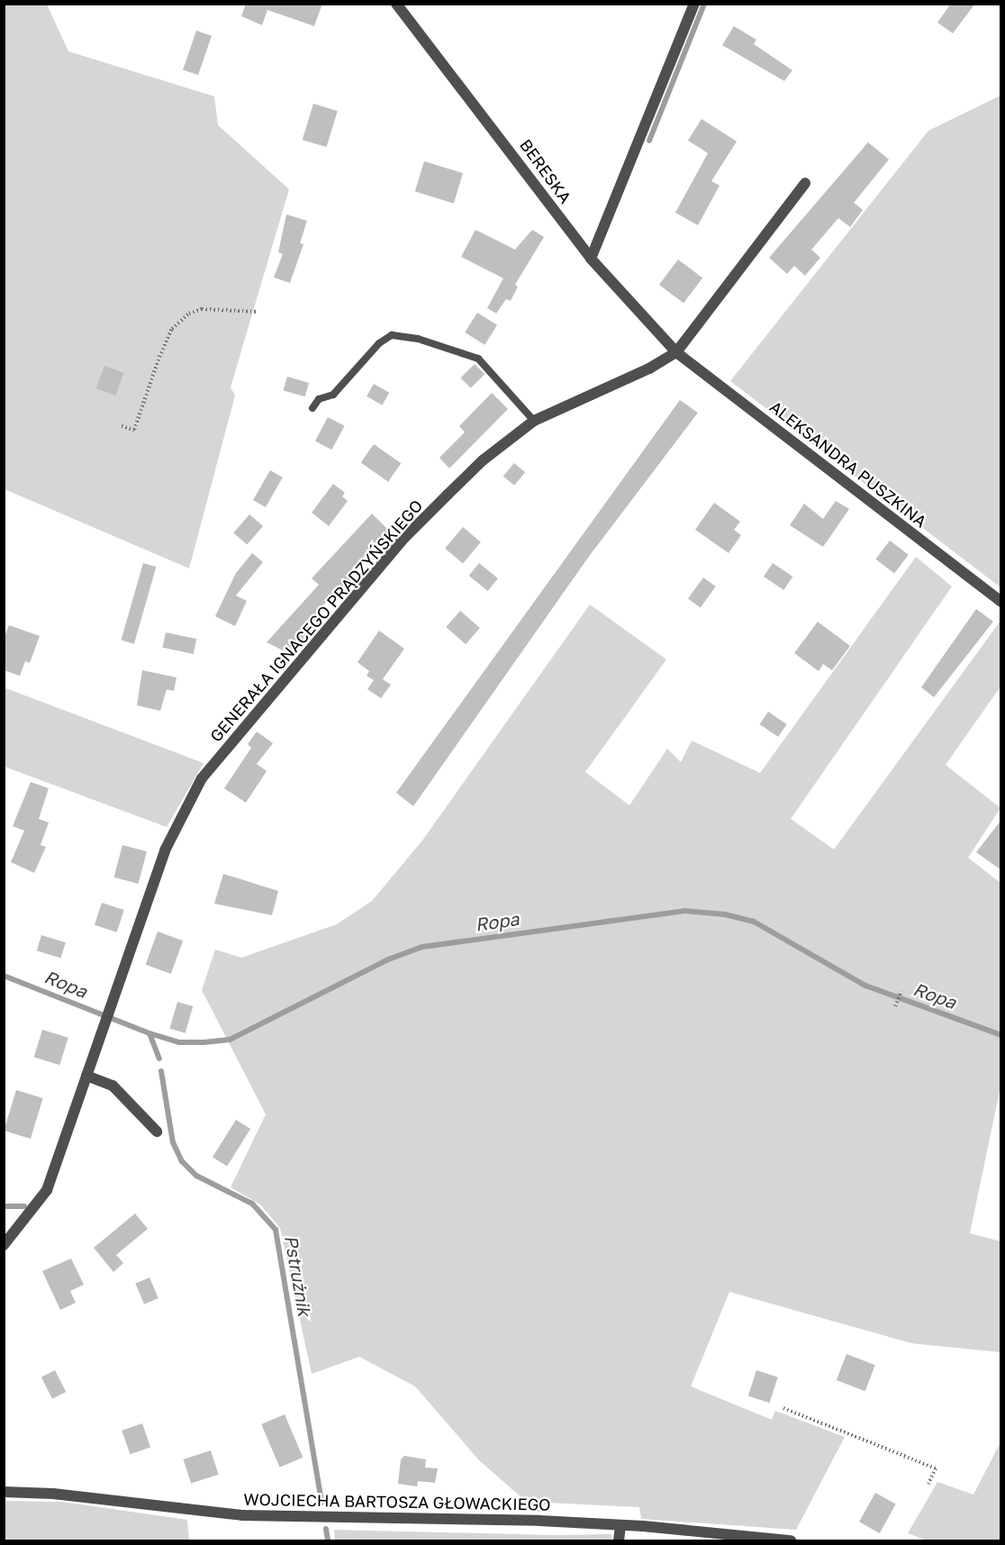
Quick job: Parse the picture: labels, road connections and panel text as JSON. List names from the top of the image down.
{
  "streets": {
    "street": [
      "BERESKA",
      "ALEKSANDRA PUSZKINA",
      "GENERAŁA IGNACEGO PRĄDZYŃSKIEGO",
      "WOJCIECHA BARTOSZA GŁOWACKIEGO"
    ]
  },
  "crossings": [
    ["BERESKA", "ALEKSANDRA PUSZKINA"],
    ["BERESKA", "GENERAŁA IGNACEGO PRĄDZYŃSKIEGO"],
    ["ALEKSANDRA PUSZKINA", "GENERAŁA IGNACEGO PRĄDZYŃSKIEGO"]
  ],
  "water": ["Ropa", "Pstrużnik"]
}
